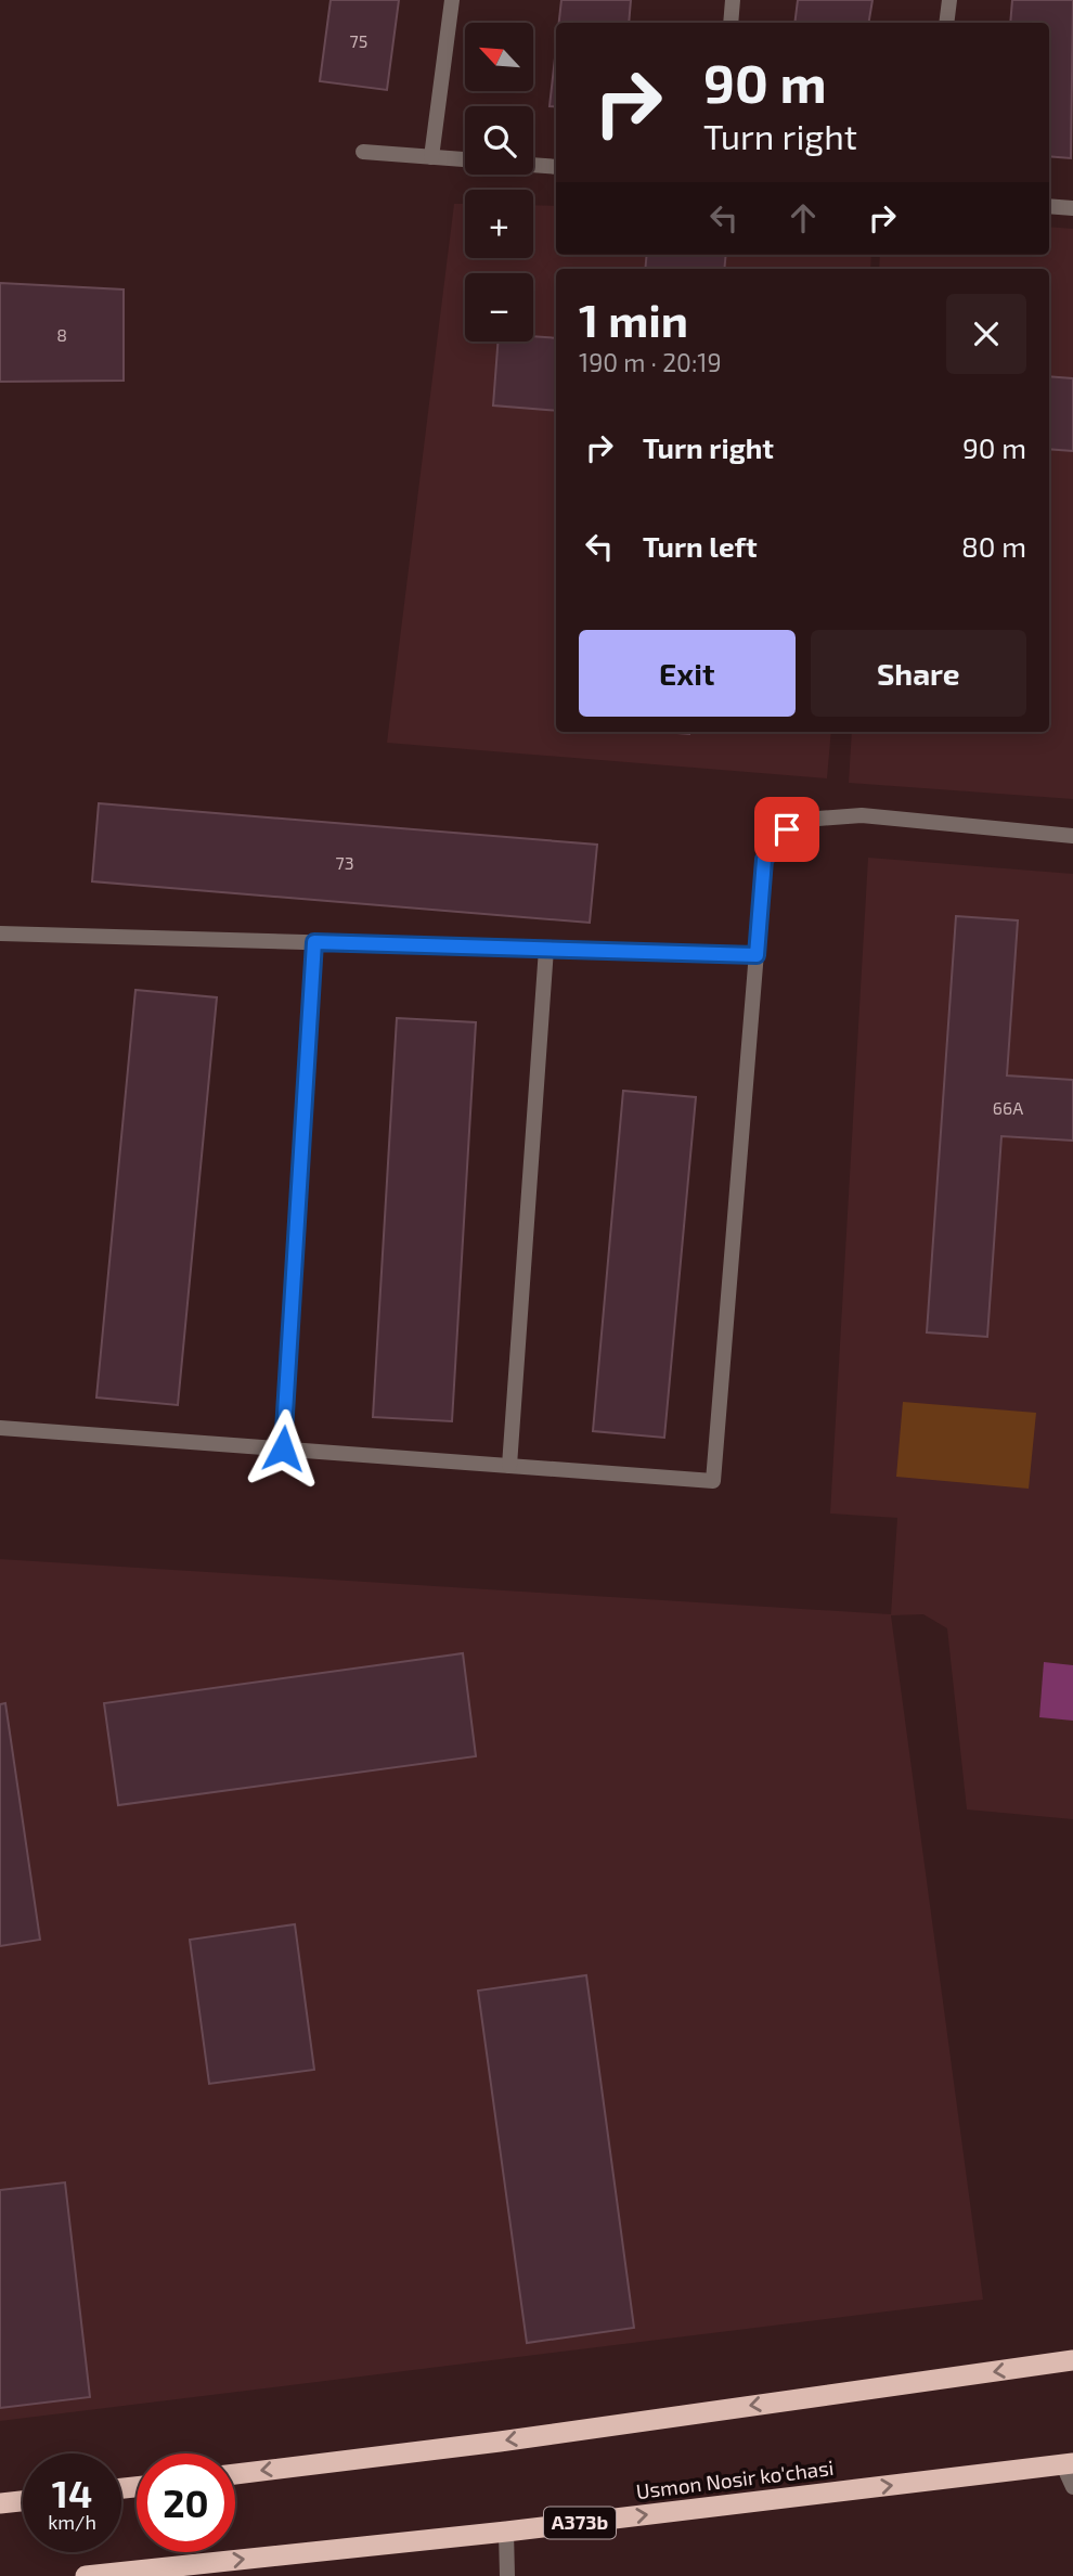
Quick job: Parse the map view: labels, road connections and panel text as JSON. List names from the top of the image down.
{
  "streets": {
    "highway": ["Usmon Nosir ko'chasi", "A373b"]
  },
  "house_numbers": [
    "75",
    "8",
    "73",
    "66A"
  ],
  "north": "top left",
  "page": {
    "map_buttons": ["+", "−"],
    "turn": ["90 m", "Turn right"],
    "heading": ["1 min", "190 m · 20:19"],
    "list": [
      {
        "name": "Turn right",
        "value": "90 m"
      },
      {
        "name": "Turn left",
        "value": "80 m"
      }
    ],
    "buttons": ["Exit", "Share"],
    "speed": "14 km/h",
    "limit": "20"
  }
}
